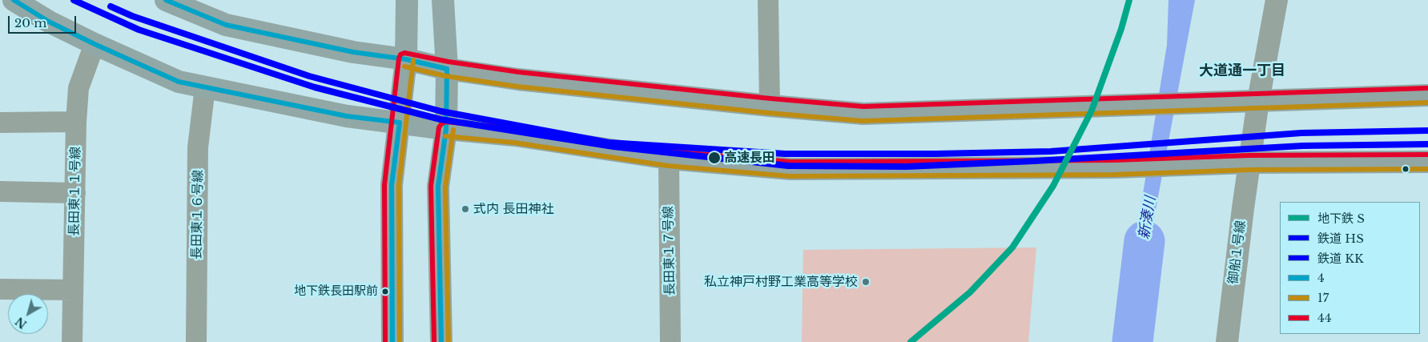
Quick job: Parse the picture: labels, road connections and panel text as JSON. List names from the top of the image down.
{
  "streets": {
    "street": [
      "長田東１１号線",
      "長田東１６号線",
      "長田東１７号線",
      "御船１号線"
    ]
  },
  "districts": ["大道通一丁目"],
  "water": ["新湊川"],
  "places": [
    "高速長田",
    "式内 長田神社",
    "私立神戸村野工業高等学校",
    "地下鉄長田駅前"
  ],
  "lines": [
    "metro line S",
    "rail line HS",
    "transit line 4",
    "rail line KK",
    "transit line 44",
    "transit line 17"
  ],
  "legend": [
    "地下鉄 S",
    "鉄道 HS",
    "鉄道 KK",
    "4",
    "17",
    "44"
  ],
  "scale_bar": "20 m",
  "north": "bottom left"
}
